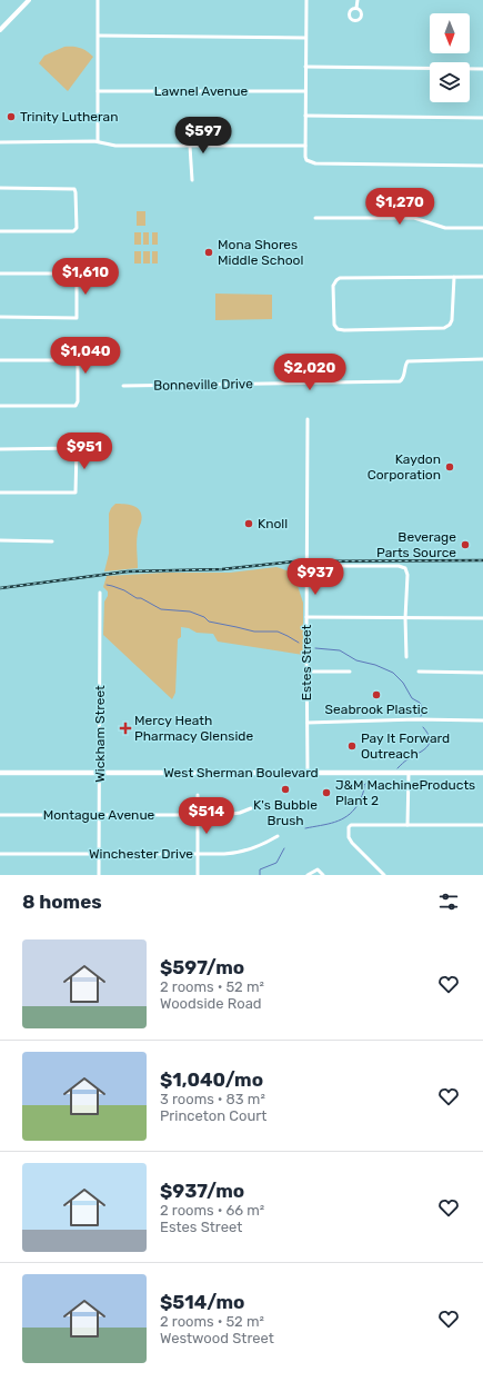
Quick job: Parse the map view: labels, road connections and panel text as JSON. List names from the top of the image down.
{
  "streets": {
    "main road": ["West Sherman Boulevard"],
    "street": [
      "Lawnel Avenue",
      "Bonneville Drive",
      "Estes Street",
      "Wickham Street",
      "Montague Avenue",
      "Winchester Drive"
    ]
  },
  "crossings": [
    ["Estes Street", "West Sherman Boulevard"],
    ["Wickham Street", "West Sherman Boulevard"],
    ["Wickham Street", "Montague Avenue"],
    ["Wickham Street", "Winchester Drive"]
  ],
  "places": {
    "other": [
      "Trinity Lutheran",
      "Mona Shores Middle School",
      "Kaydon Corporation",
      "Knoll",
      "Beverage Parts Source",
      "Seabrook Plastic",
      "Pay It Forward Outreach",
      "K's Bubble Brush",
      "J&M MachineProducts Plant 2"
    ],
    "health": ["Mercy Heath Pharmacy Glenside"]
  },
  "north": "bottom",
  "page": {
    "price": [
      "$597",
      "$1,270",
      "$1,610",
      "$1,040",
      "$2,020",
      "$951",
      "$937",
      "$514"
    ],
    "heading": "8 homes",
    "list": [
      {
        "name": "$597/mo",
        "note": "2 rooms · 52 m² · Woodside Road"
      },
      {
        "name": "$1,040/mo",
        "note": "3 rooms · 83 m² · Princeton Court"
      },
      {
        "name": "$937/mo",
        "note": "2 rooms · 66 m² · Estes Street"
      },
      {
        "name": "$514/mo",
        "note": "2 rooms · 52 m² · Westwood Street"
      }
    ]
  }
}
